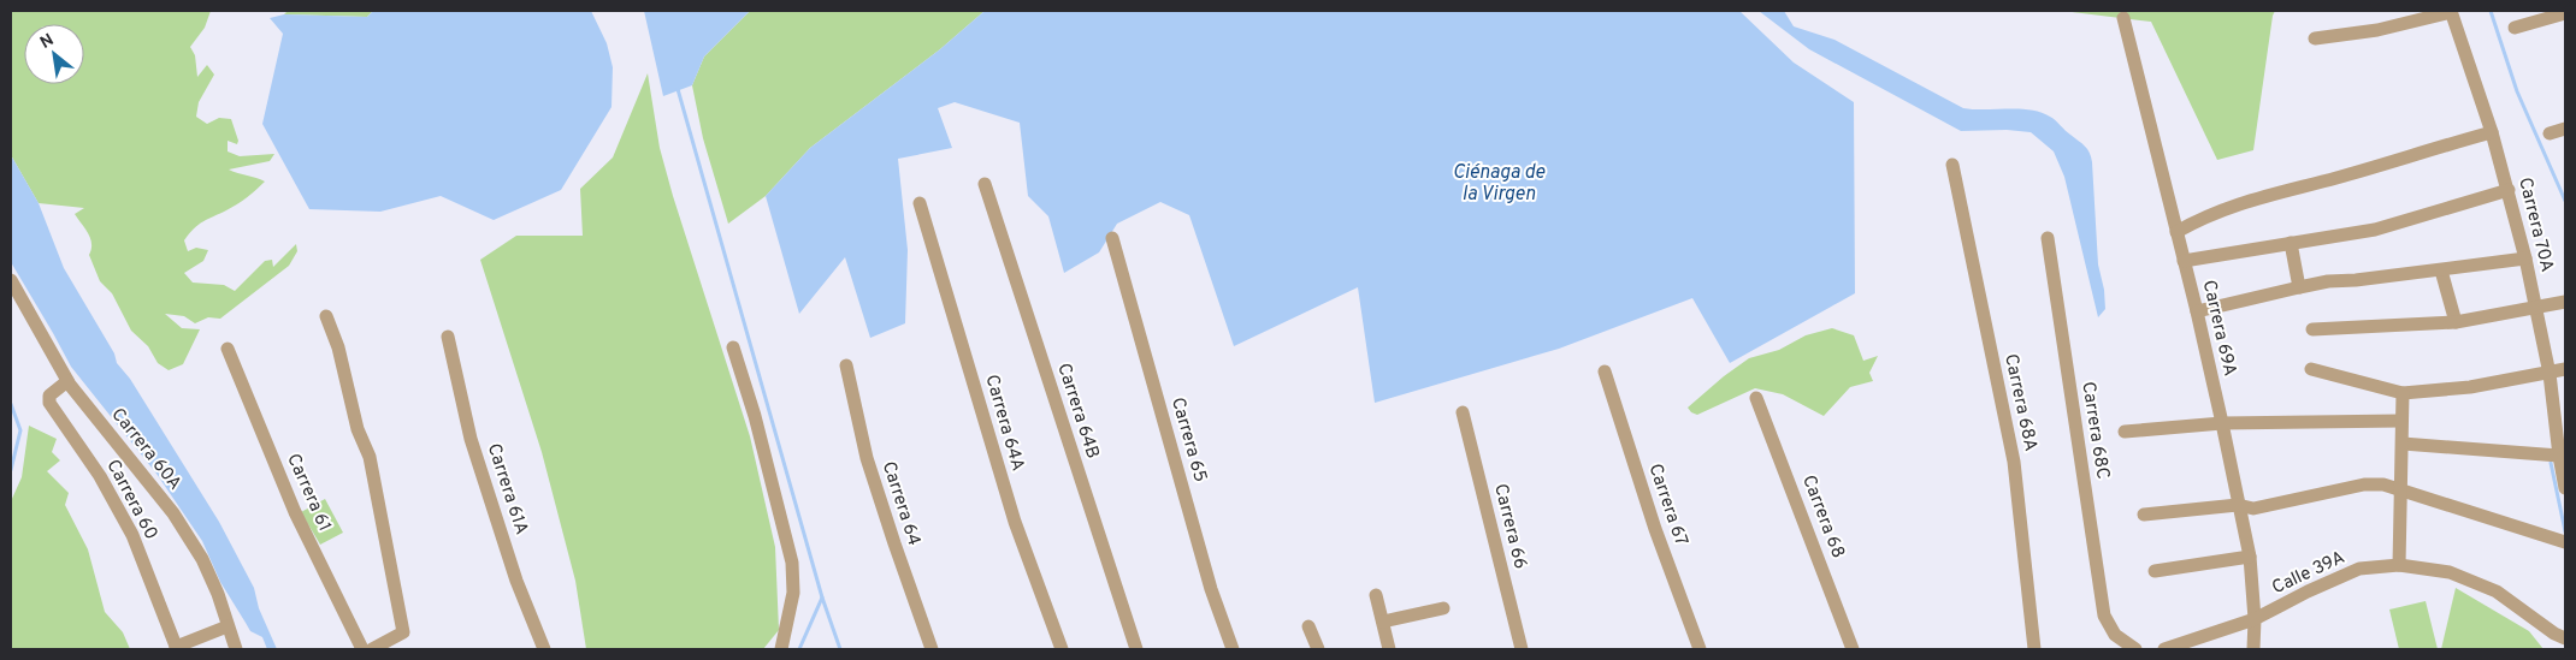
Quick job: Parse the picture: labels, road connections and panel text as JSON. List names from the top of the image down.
{
  "streets": {
    "street": [
      "Carrera 70A",
      "Carrera 69A",
      "Carrera 68A",
      "Carrera 64B",
      "Carrera 64A",
      "Carrera 68C",
      "Carrera 65",
      "Carrera 60A",
      "Carrera 61A",
      "Carrera 61",
      "Carrera 60",
      "Carrera 64",
      "Carrera 67",
      "Carrera 68",
      "Carrera 66",
      "Calle 39A"
    ]
  },
  "crossings": [
    ["Carrera 69A", "Calle 39A"],
    ["Carrera 60A", "Carrera 60"]
  ],
  "water": ["Ciénaga de la Virgen"],
  "north": "top left"
}
